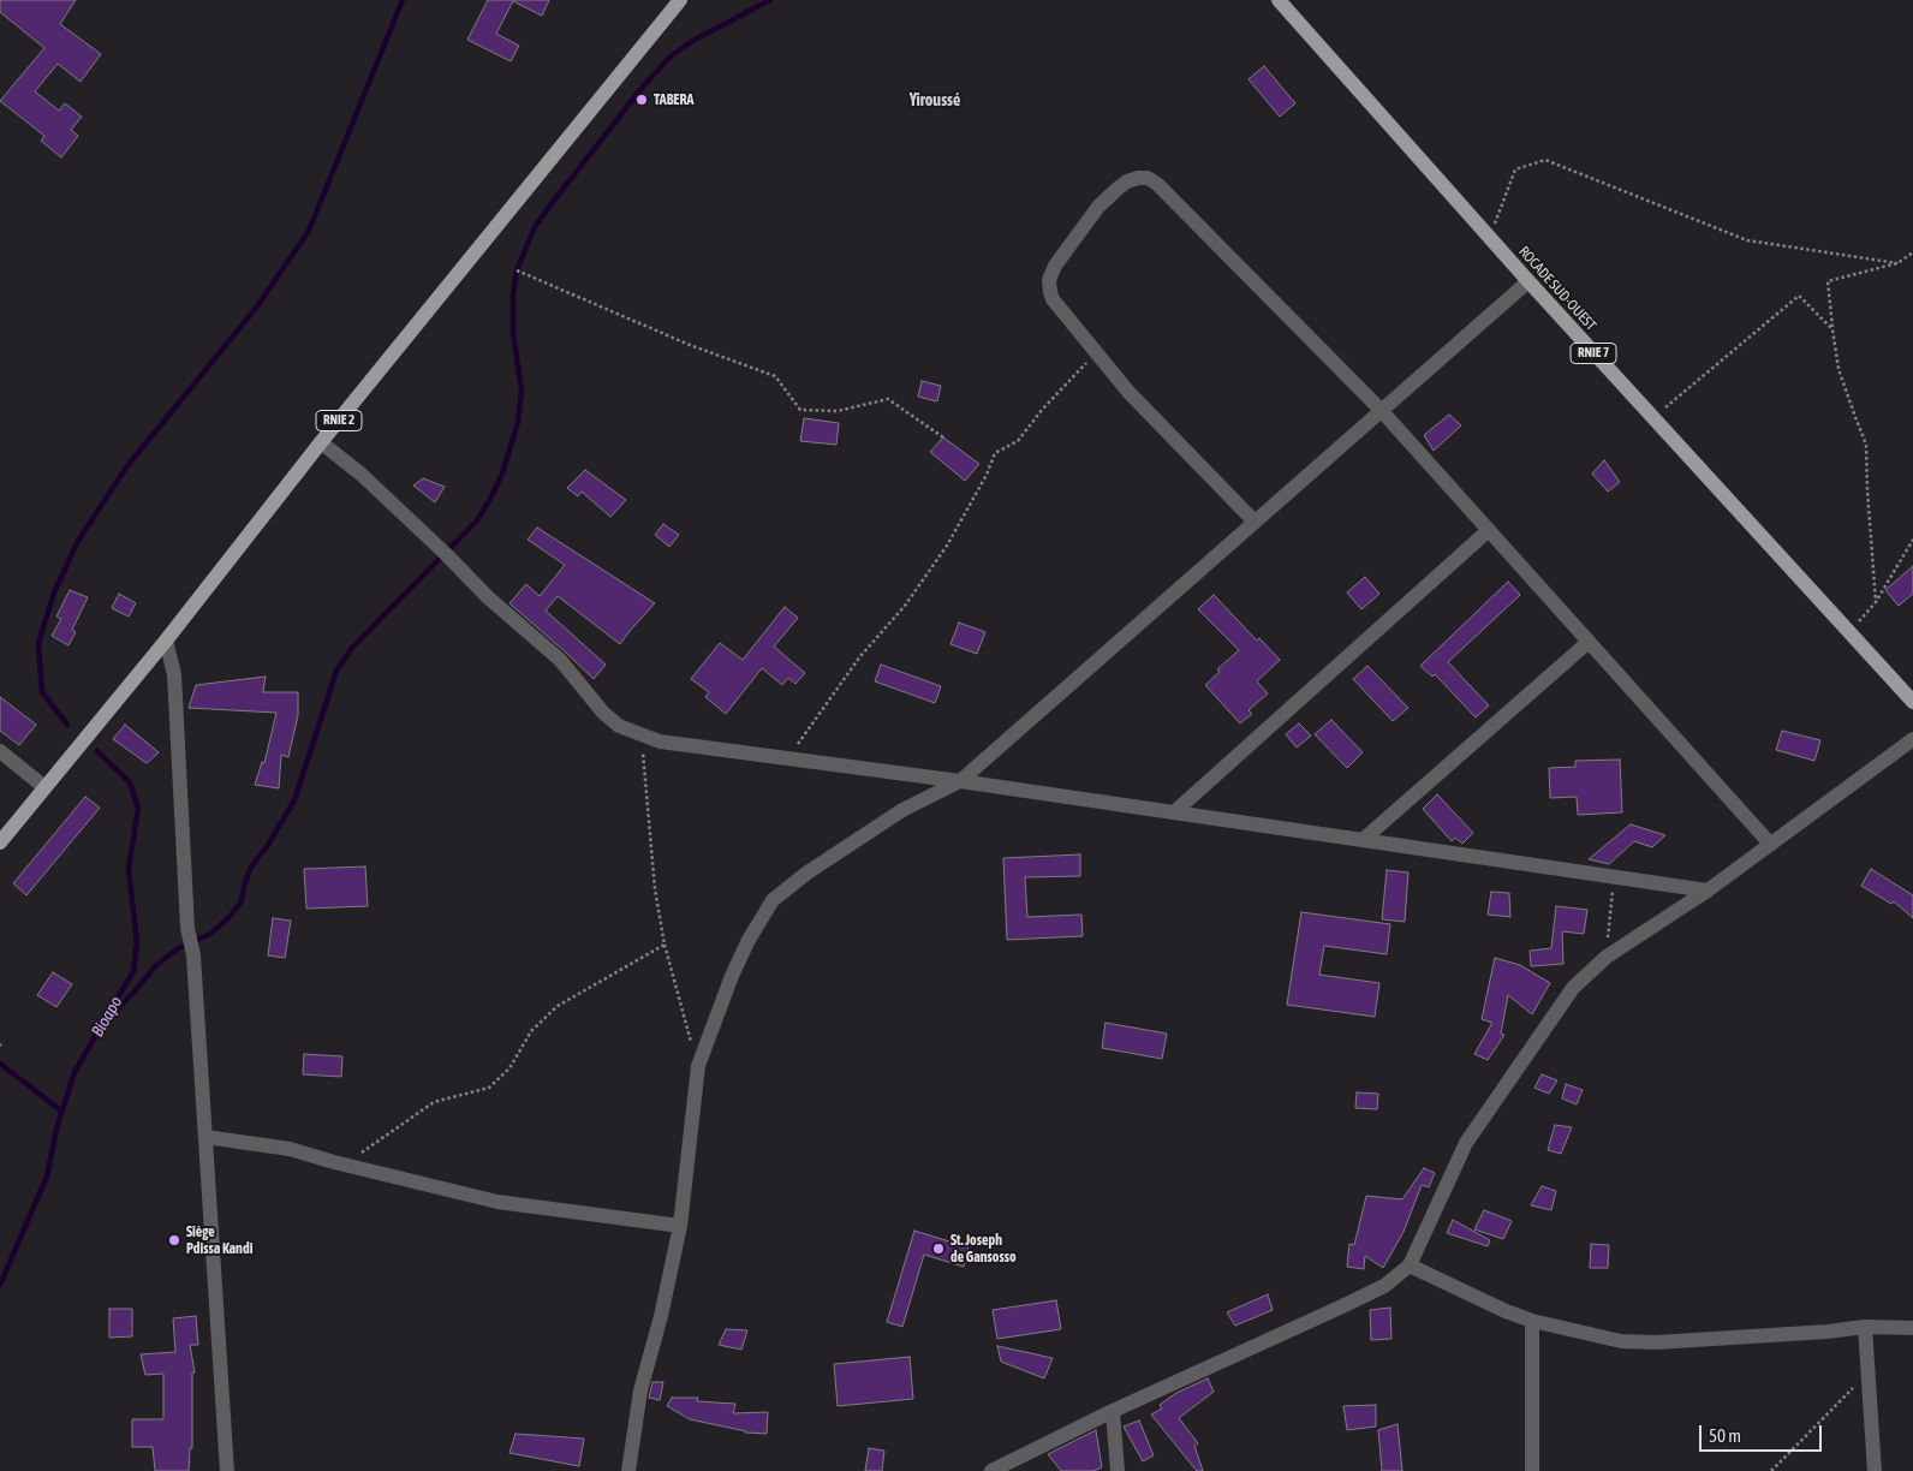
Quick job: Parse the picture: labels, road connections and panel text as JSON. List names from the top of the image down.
{
  "streets": {
    "main road": ["ROCADE SUD-OUEST", "RNIE 7", "RNIE 2"]
  },
  "districts": ["Yiroussé"],
  "water": ["Bioapo"],
  "places": ["TABERA", "Siège Pdissa Kandi", "St. Joseph de Gansosso"],
  "scale_bar": "50 m"
}
